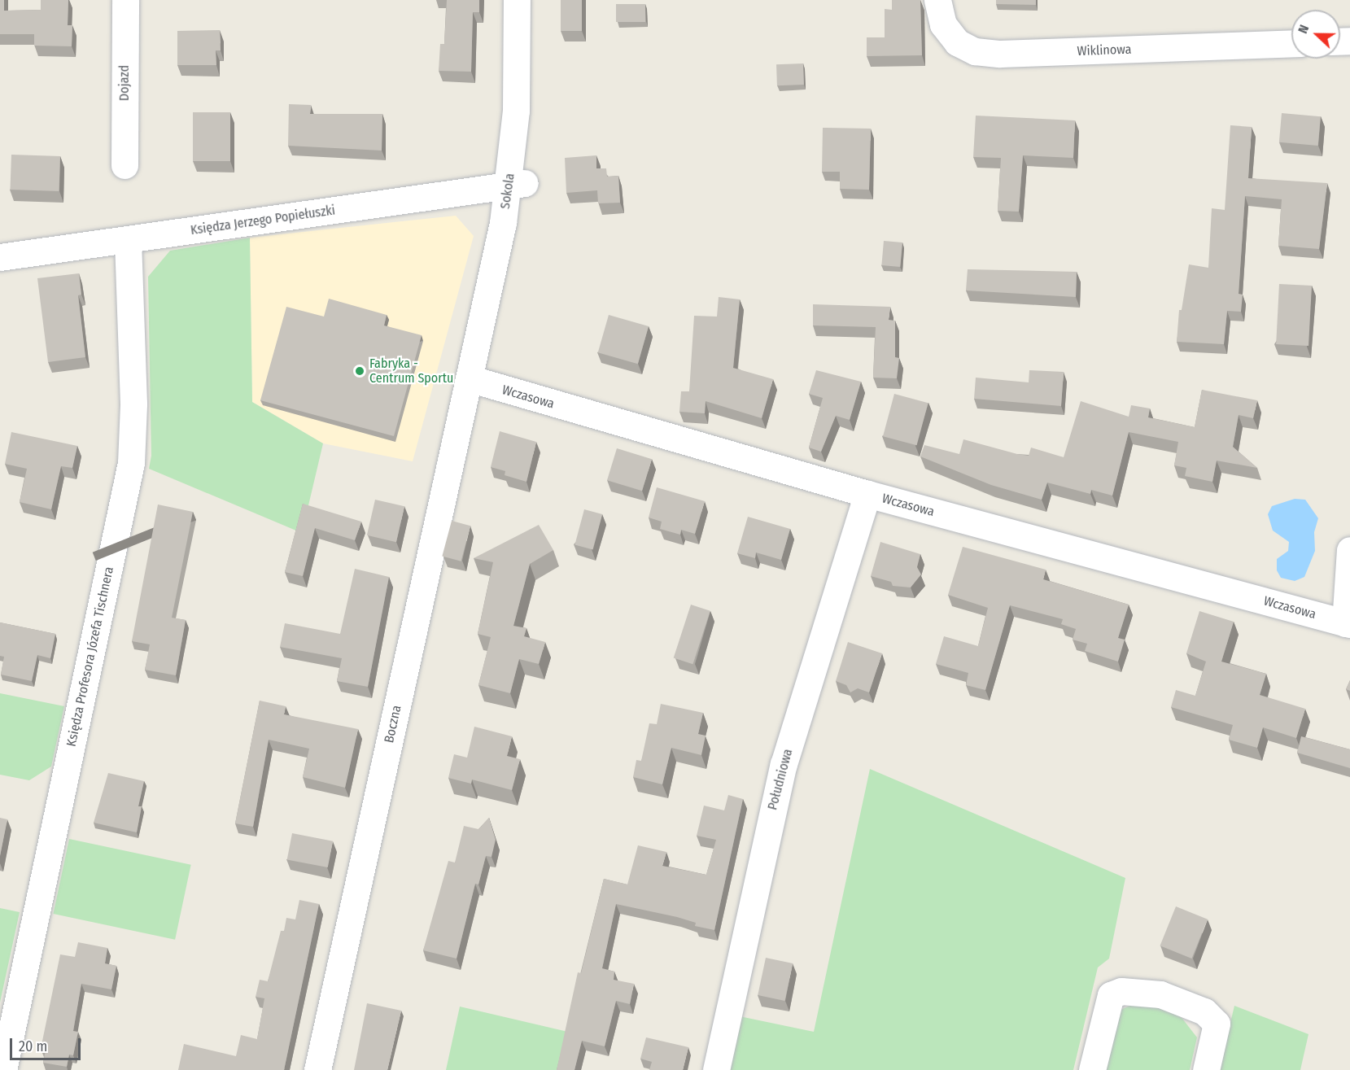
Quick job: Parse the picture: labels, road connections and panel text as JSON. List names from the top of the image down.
{
  "streets": {
    "street": [
      "Wiklinowa",
      "Dojazd",
      "Sokola",
      "Księdza Jerzego Popiełuszki",
      "Wczasowa",
      "Księdza Profesora Józefa Tischnera",
      "Boczna",
      "Południowa"
    ]
  },
  "crossings": [
    ["Sokola", "Księdza Jerzego Popiełuszki"],
    ["Sokola", "Wczasowa"],
    ["Sokola", "Boczna"],
    ["Księdza Jerzego Popiełuszki", "Księdza Profesora Józefa Tischnera"],
    ["Wczasowa", "Boczna"],
    ["Wczasowa", "Południowa"]
  ],
  "places": ["Fabryka - Centrum Sportu"],
  "scale_bar": "20 m",
  "north": "left"
}
